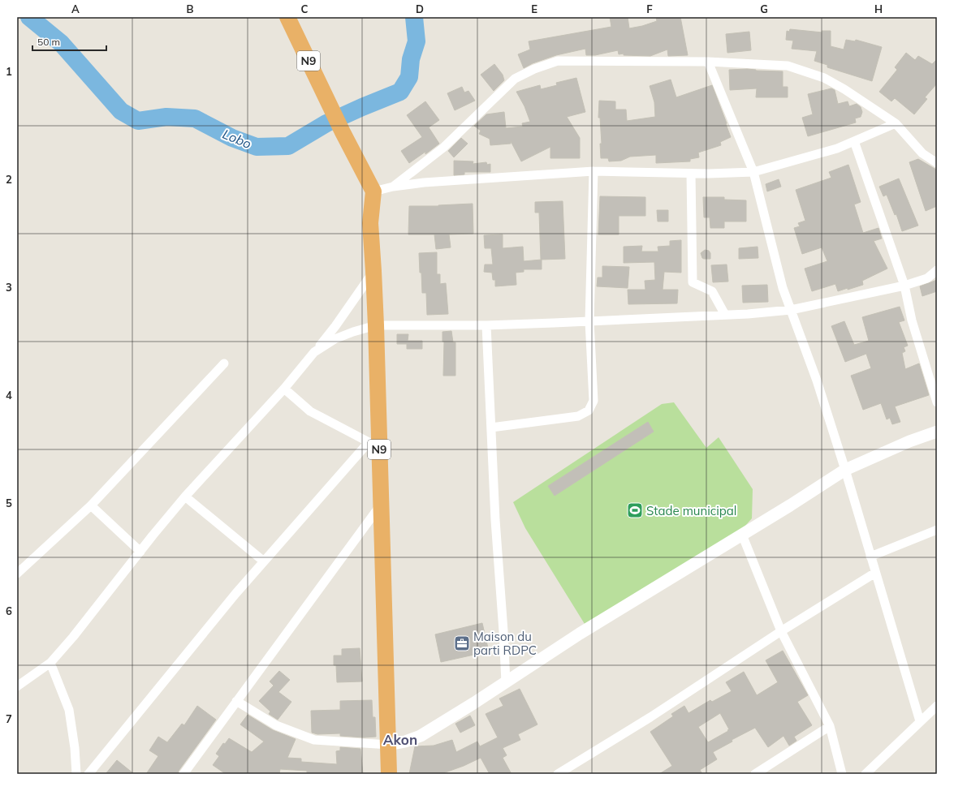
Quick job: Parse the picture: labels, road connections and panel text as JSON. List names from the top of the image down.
{
  "streets": {
    "highway": ["N9"]
  },
  "districts": ["Akon"],
  "water": ["Lobo"],
  "places": {
    "sports": ["Stade municipal"],
    "office": ["Maison du parti RDPC"]
  },
  "scale_bar": "50 m",
  "grid": {
    "columns": [
      "A",
      "B",
      "C",
      "D",
      "E",
      "F",
      "G",
      "H"
    ],
    "rows": [
      "1",
      "2",
      "3",
      "4",
      "5",
      "6",
      "7"
    ]
  }
}
